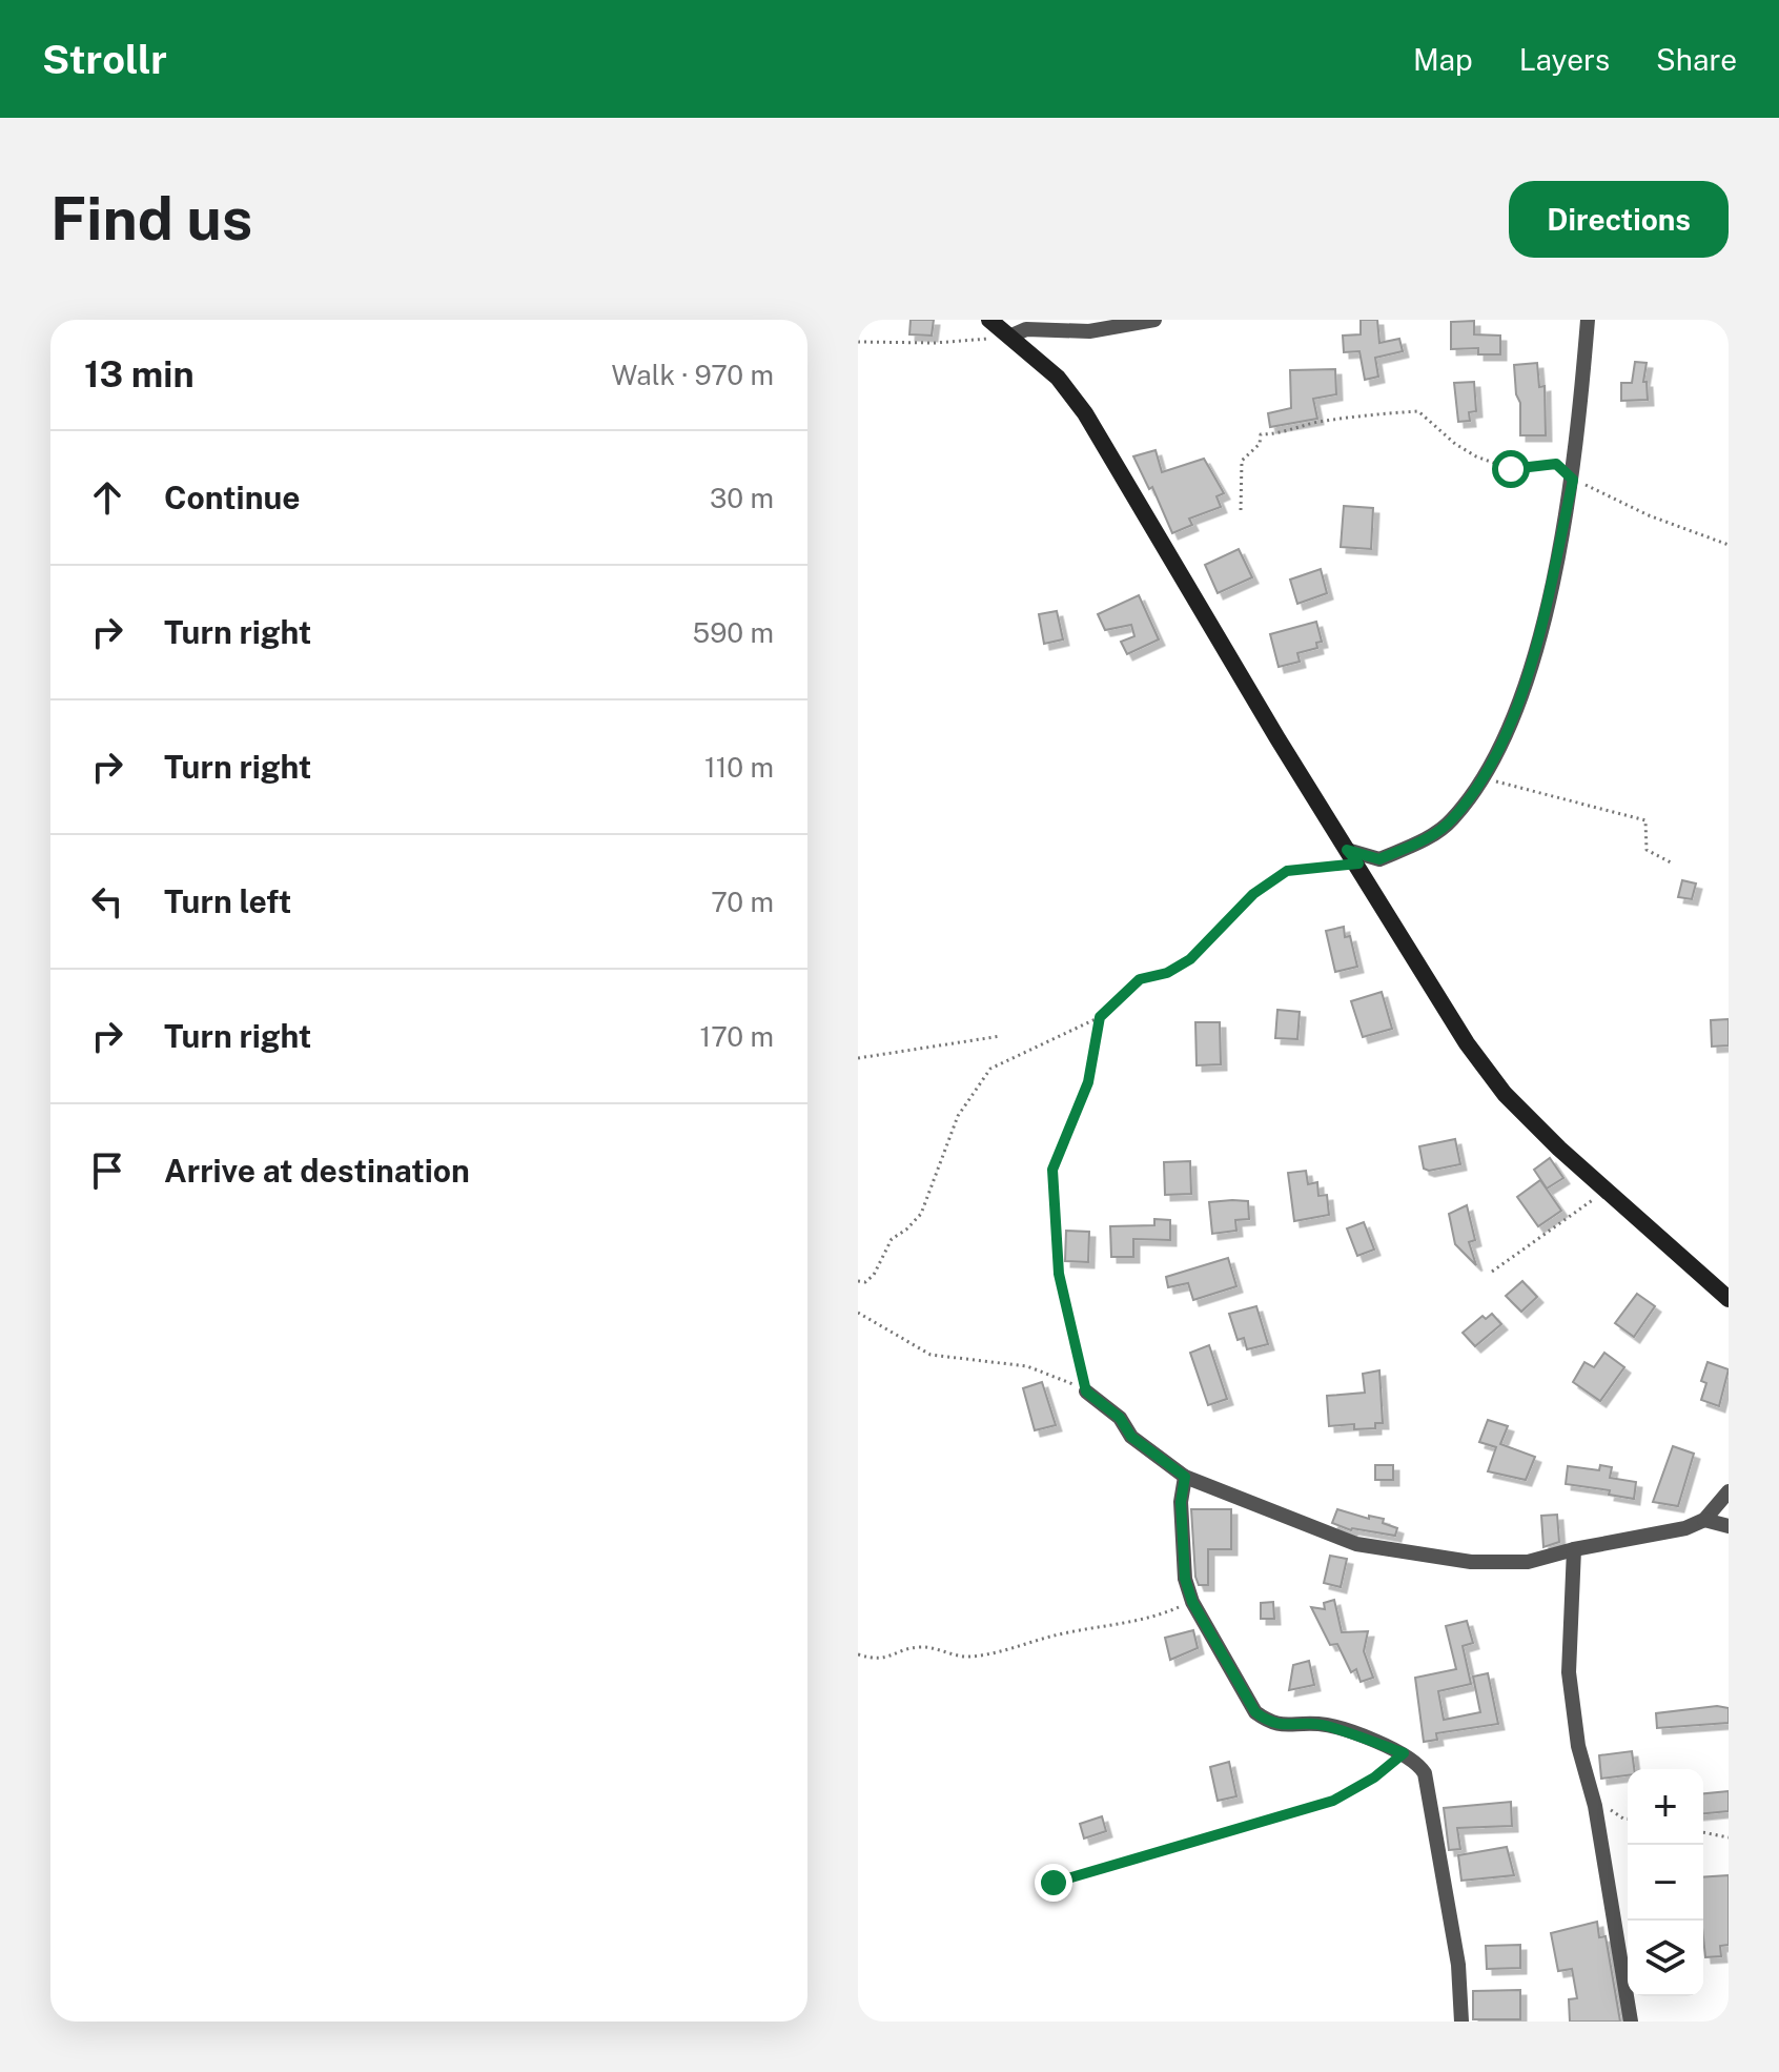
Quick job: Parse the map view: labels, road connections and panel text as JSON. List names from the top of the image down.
{
  "page": {
    "header": "Strollr",
    "nav": ["Map", "Layers", "Share"],
    "buttons": "Directions",
    "title": "Find us",
    "heading": ["13 min", "Walk · 970 m"],
    "list": [
      ["Continue", "30 m"],
      ["Turn right", "590 m"],
      ["Turn right", "110 m"],
      ["Turn left", "70 m"],
      ["Turn right", "170 m"],
      "Arrive at destination"
    ],
    "map_buttons": ["+", "−"]
  }
}
